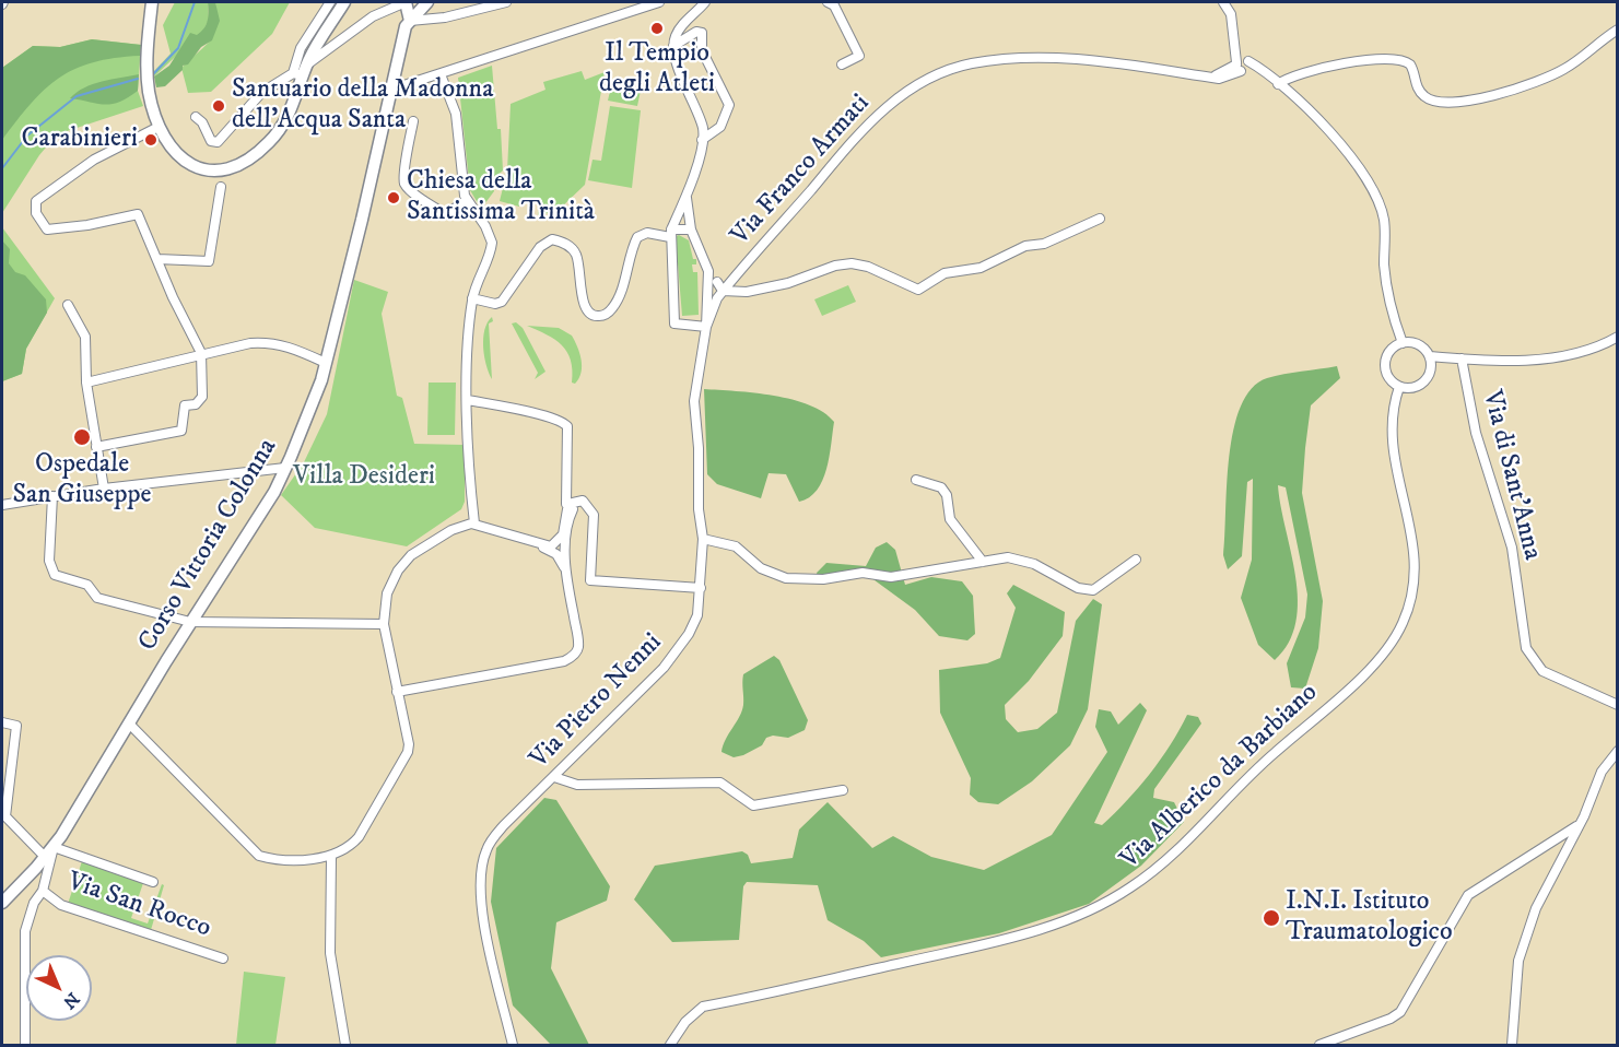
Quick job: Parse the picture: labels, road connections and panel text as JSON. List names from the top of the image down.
{
  "streets": {
    "main road": ["Corso Vittoria Colonna"],
    "street": [
      "Via Franco Armati",
      "Via di Sant'Anna",
      "Via Pietro Nenni",
      "Via Alberico da Barbiano",
      "Via San Rocco"
    ]
  },
  "crossings": [
    ["Via Franco Armati", "Via Pietro Nenni"]
  ],
  "parks": ["Villa Desideri"],
  "places": [
    "Il Tempio degli Atleti",
    "Santuario della Madonna dell'Acqua Santa",
    "Carabinieri",
    "Chiesa della Santissima Trinità",
    "Ospedale San Giuseppe",
    "I.N.I. Istituto Traumatologico"
  ],
  "north": "bottom right"
}
